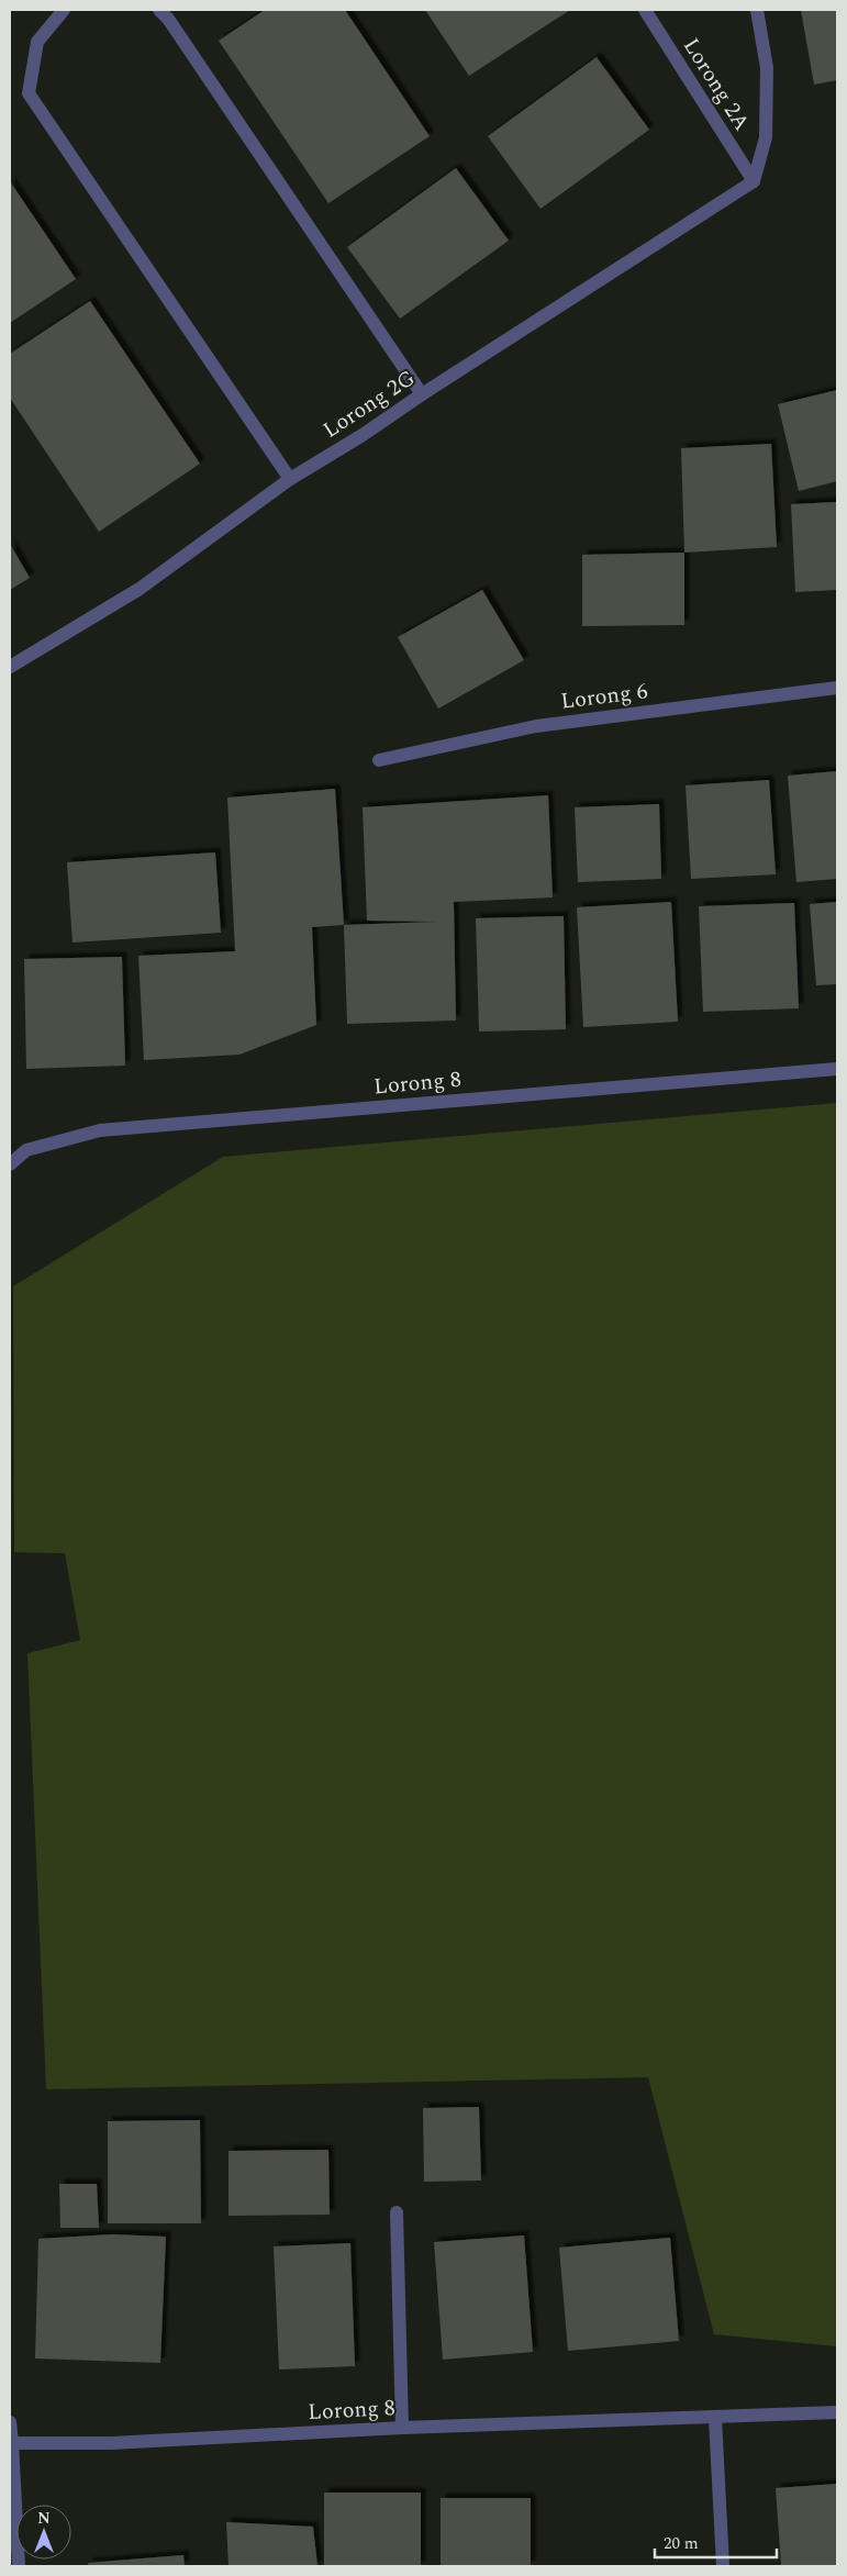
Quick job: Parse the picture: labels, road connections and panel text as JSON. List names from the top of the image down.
{
  "streets": {
    "street": [
      "Lorong 2A",
      "Lorong 2G",
      "Lorong 6",
      "Lorong 8"
    ]
  },
  "crossings": [
    ["Lorong 2A", "Lorong 2G"]
  ],
  "scale_bar": "20 m",
  "north": "top"
}
